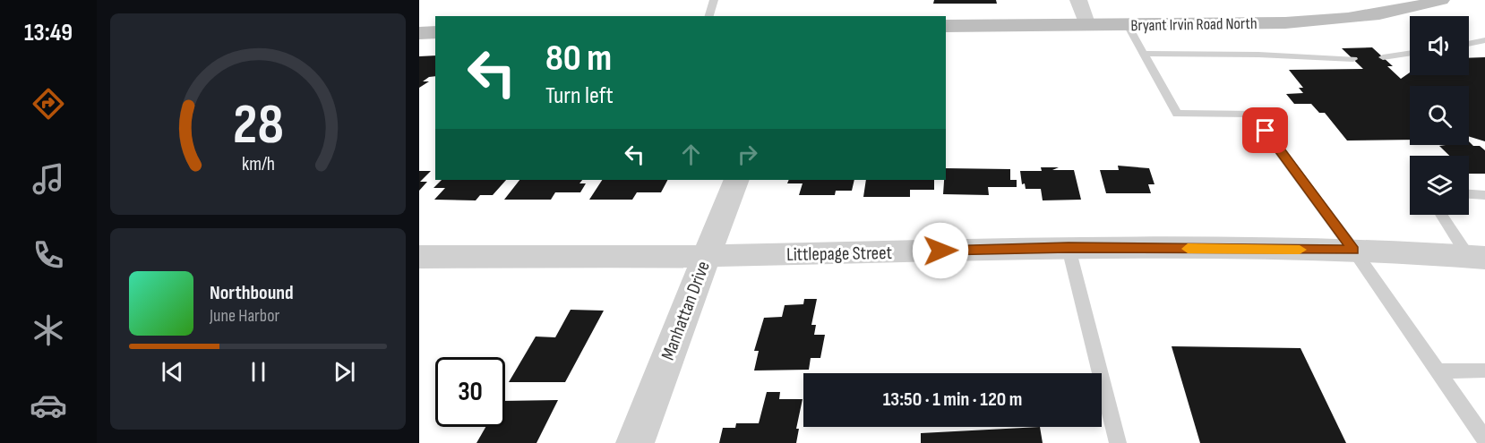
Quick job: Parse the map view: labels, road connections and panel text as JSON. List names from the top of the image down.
{
  "streets": {
    "main road": ["Bryant Irvin Road North"],
    "street": ["Littlepage Street", "Manhattan Drive"]
  },
  "crossings": [
    ["Littlepage Street", "Manhattan Drive"]
  ],
  "page": {
    "tabs": "13:49",
    "turn": ["80 m", "Turn left"],
    "song": ["Northbound", "June Harbor"],
    "limit": "30",
    "trip": "13:50 · 1 min · 120 m",
    "gauge": ["28", "km/h"]
  }
}
